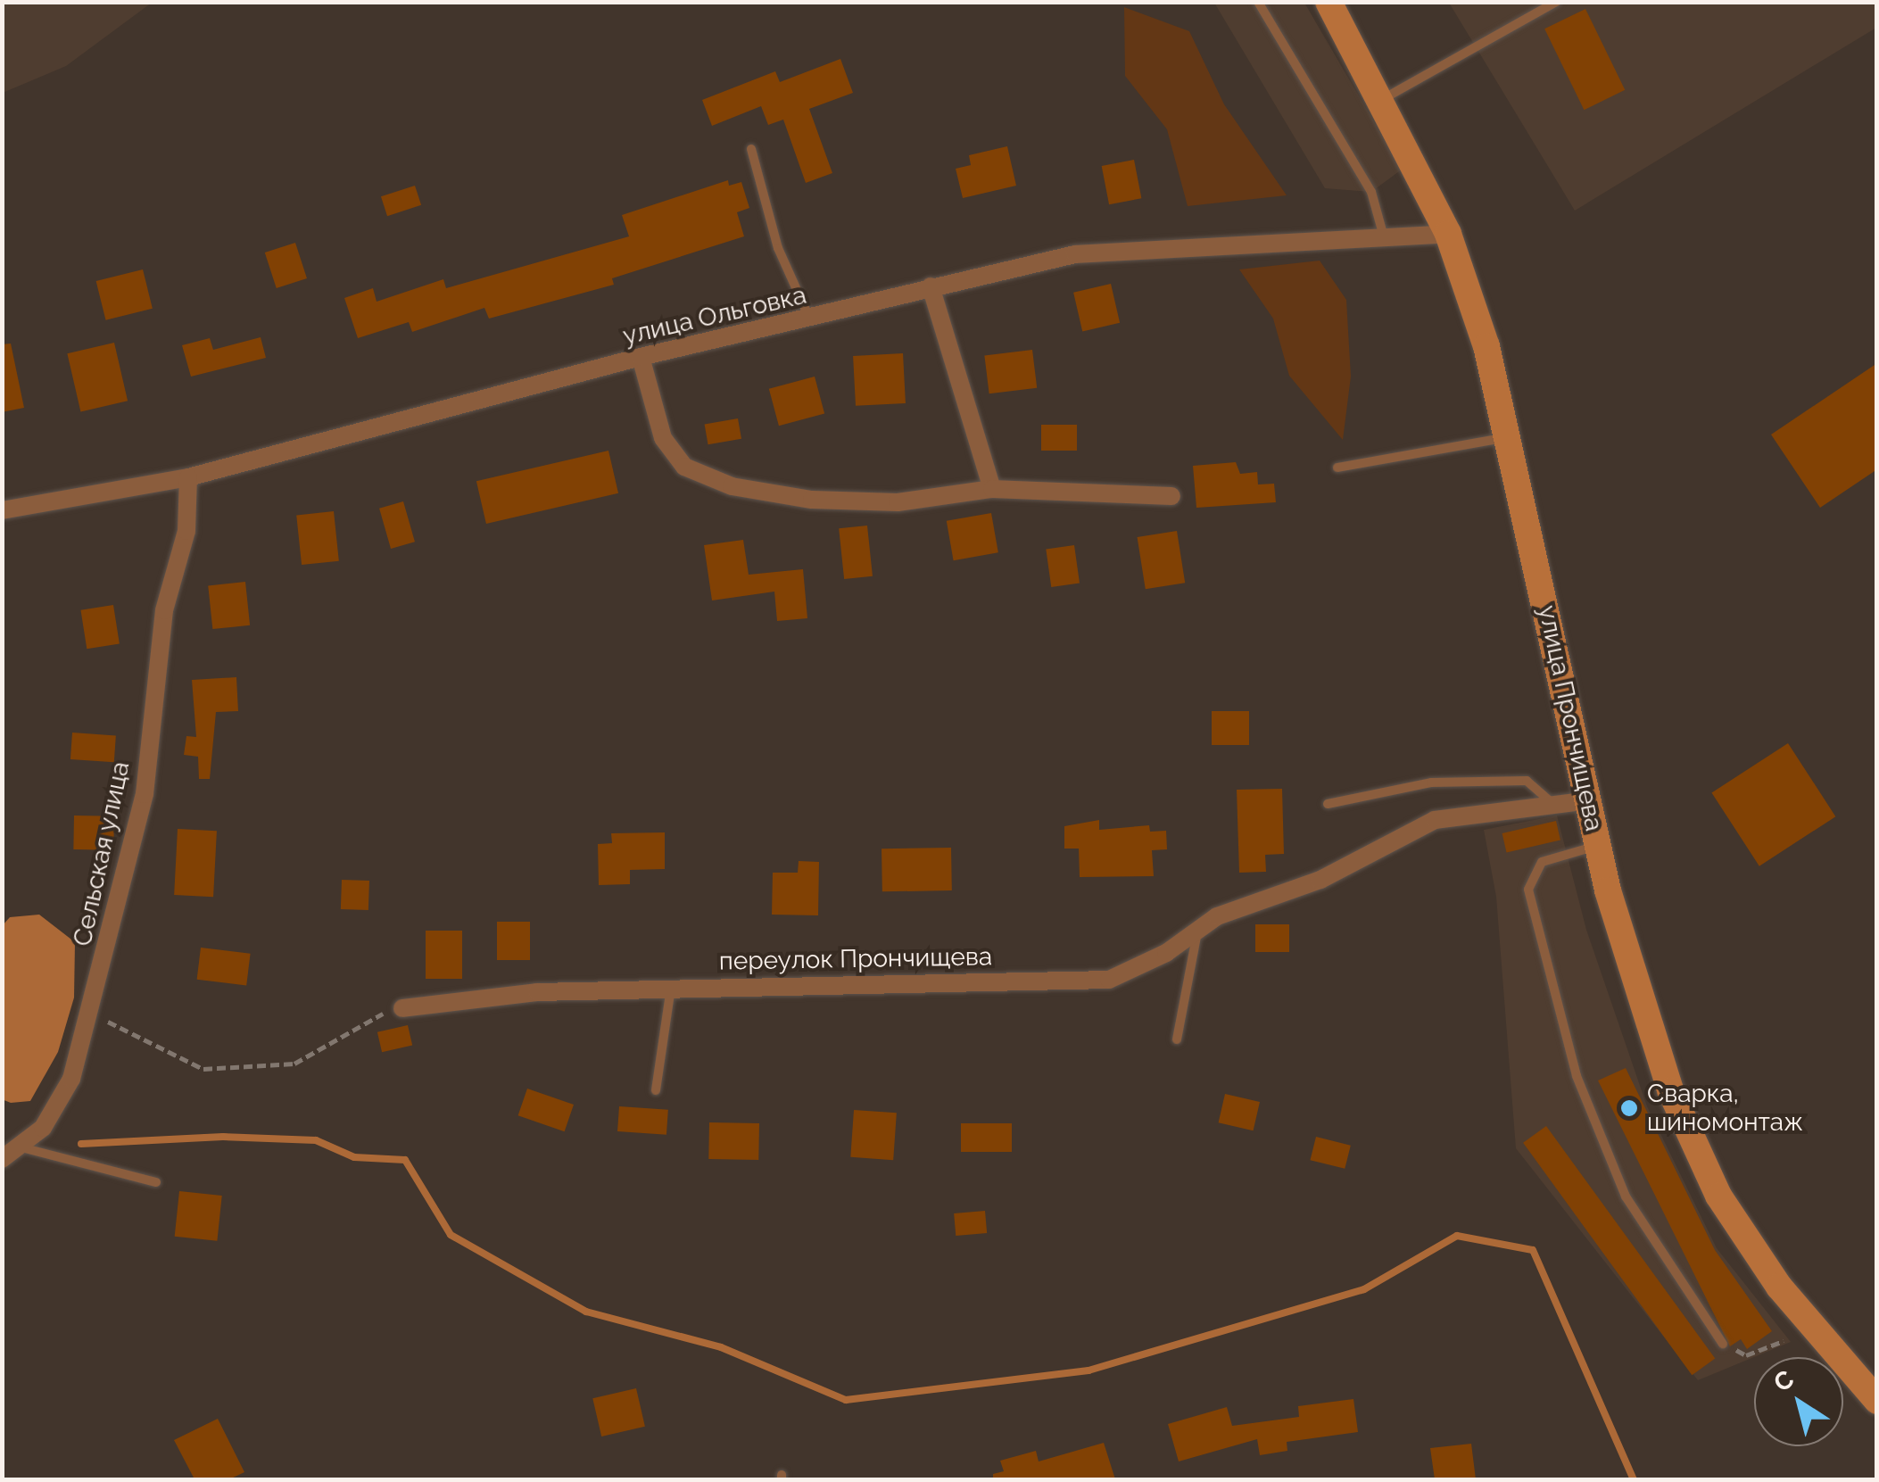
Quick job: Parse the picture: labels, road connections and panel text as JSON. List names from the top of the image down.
{
  "streets": {
    "street": [
      "улица Ольговка",
      "улица Прончищева",
      "Сельская улица",
      "переулок Прончищева"
    ]
  },
  "crossings": [
    ["улица Ольговка", "улица Прончищева"],
    ["улица Ольговка", "Сельская улица"],
    ["улица Прончищева", "переулок Прончищева"]
  ],
  "places": ["Сварка, шиномонтаж"],
  "north": "top left"
}
